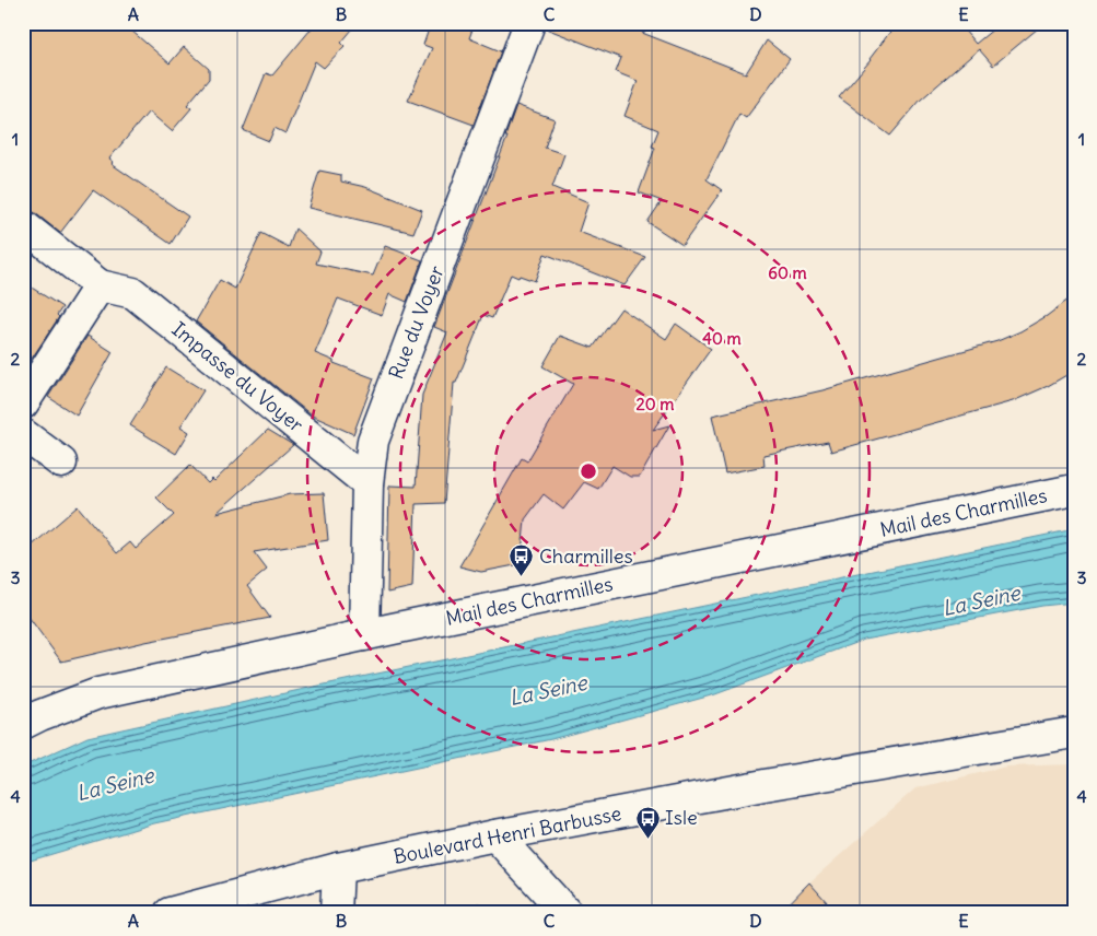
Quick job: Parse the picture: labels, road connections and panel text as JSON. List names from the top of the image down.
{
  "streets": {
    "main road": [
      "Rue du Voyer",
      "Impasse du Voyer",
      "Mail des Charmilles",
      "Boulevard Henri Barbusse"
    ]
  },
  "crossings": [
    ["Rue du Voyer", "Impasse du Voyer"],
    ["Rue du Voyer", "Mail des Charmilles"]
  ],
  "water": ["La Seine"],
  "places": {
    "bus stop": ["Charmilles", "Isle"]
  },
  "grid": {
    "columns": [
      "A",
      "B",
      "C",
      "D",
      "E"
    ],
    "rows": [
      "1",
      "2",
      "3",
      "4"
    ]
  },
  "rings": ["60 m", "40 m", "20 m"]
}
